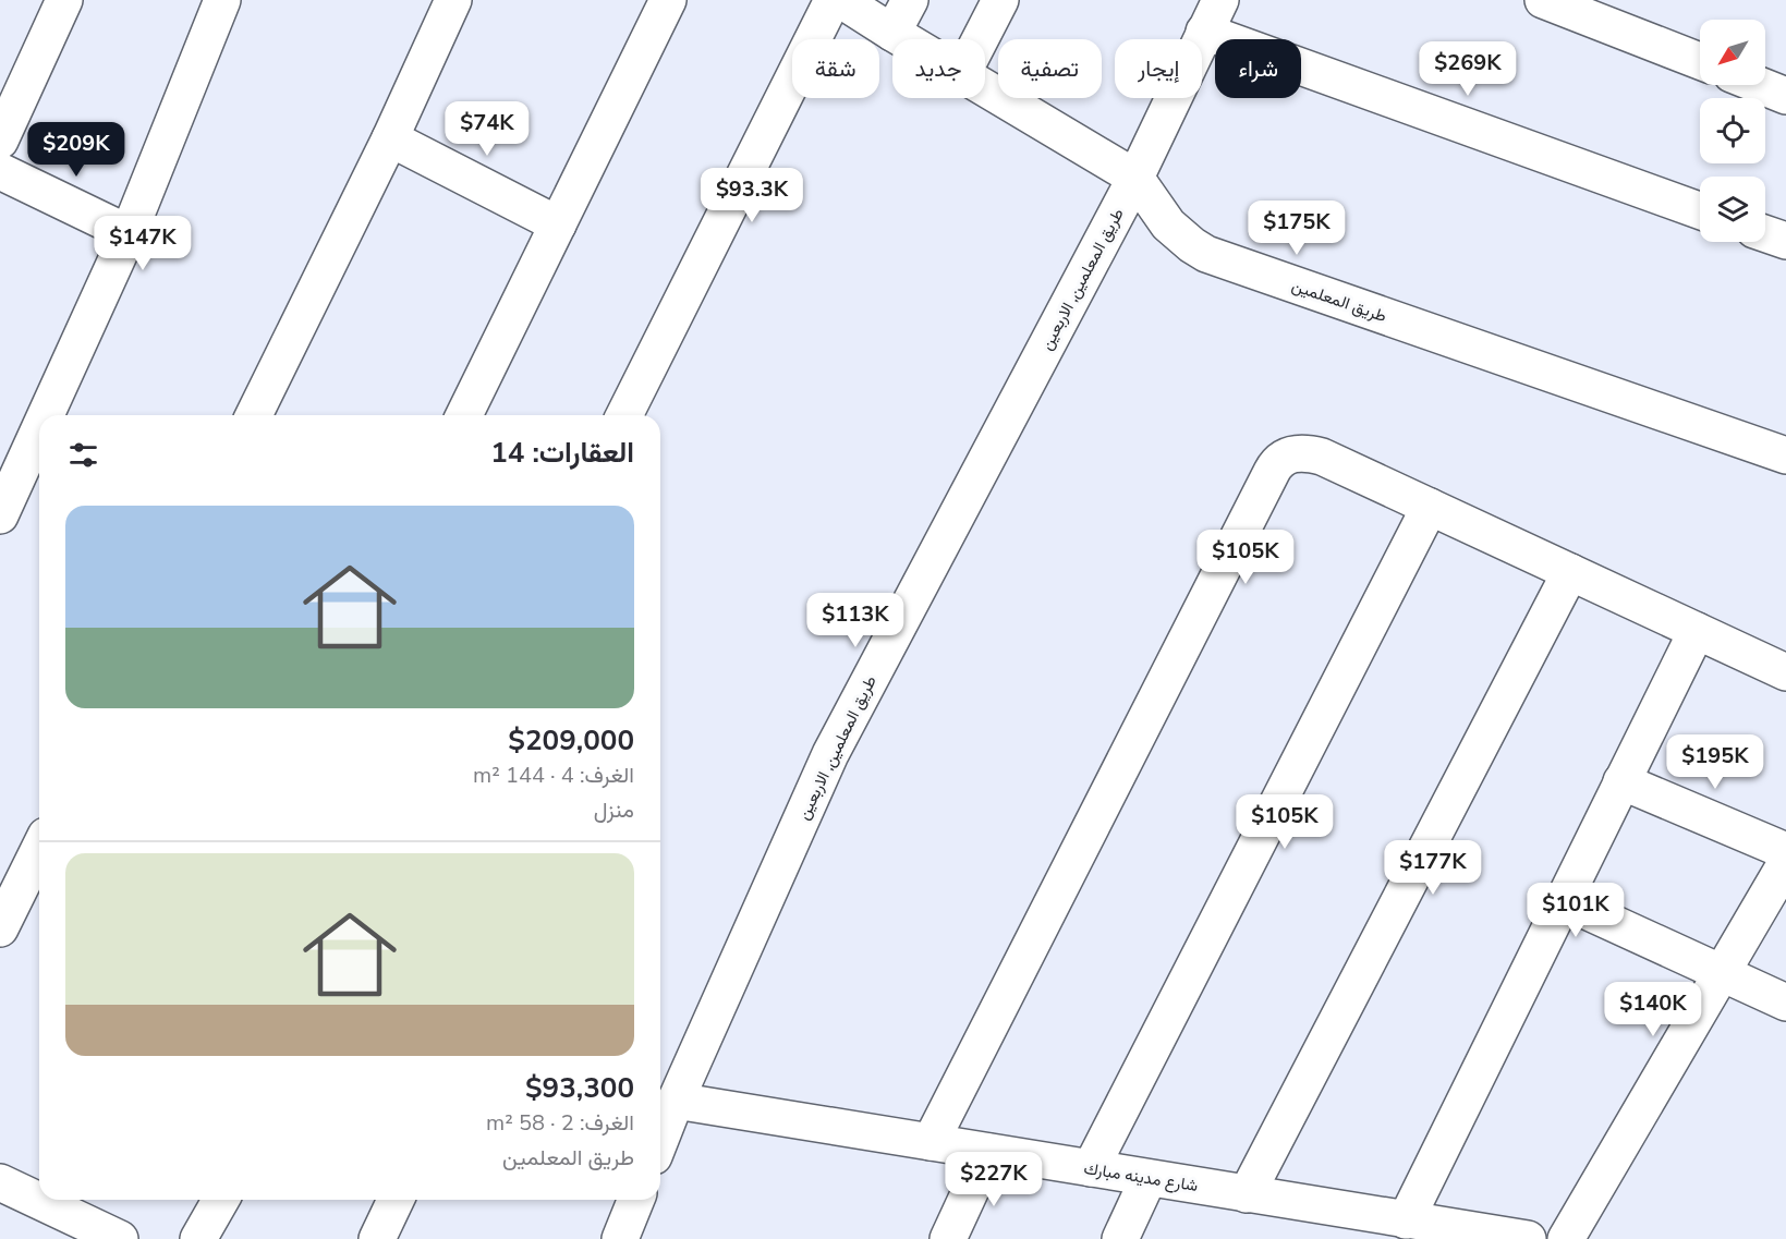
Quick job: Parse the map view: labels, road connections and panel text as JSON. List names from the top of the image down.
{
  "streets": {
    "street": ["طريق المعلمين, الاربعين", "طريق المعلمين", "شارع مدينه مبارك"]
  },
  "crossings": [
    ["طريق المعلمين, الاربعين", "طريق المعلمين"],
    ["طريق المعلمين, الاربعين", "شارع مدينه مبارك"]
  ],
  "north": "bottom left",
  "page": {
    "chip": [
      "شراء",
      "إيجار",
      "تصفية",
      "جديد",
      "شقة"
    ],
    "price": [
      "$269K",
      "$74K",
      "$209K",
      "$93.3K",
      "$175K",
      "$147K",
      "$105K",
      "$113K",
      "$195K",
      "$105K",
      "$177K",
      "$101K",
      "$140K",
      "$227K"
    ],
    "heading": "العقارات: 14",
    "list": [
      {
        "name": "$209,000",
        "note": "الغرف: 4 · 144 m² · منزل"
      },
      {
        "name": "$93,300",
        "note": "الغرف: 2 · 58 m² · طريق المعلمين"
      }
    ]
  }
}
